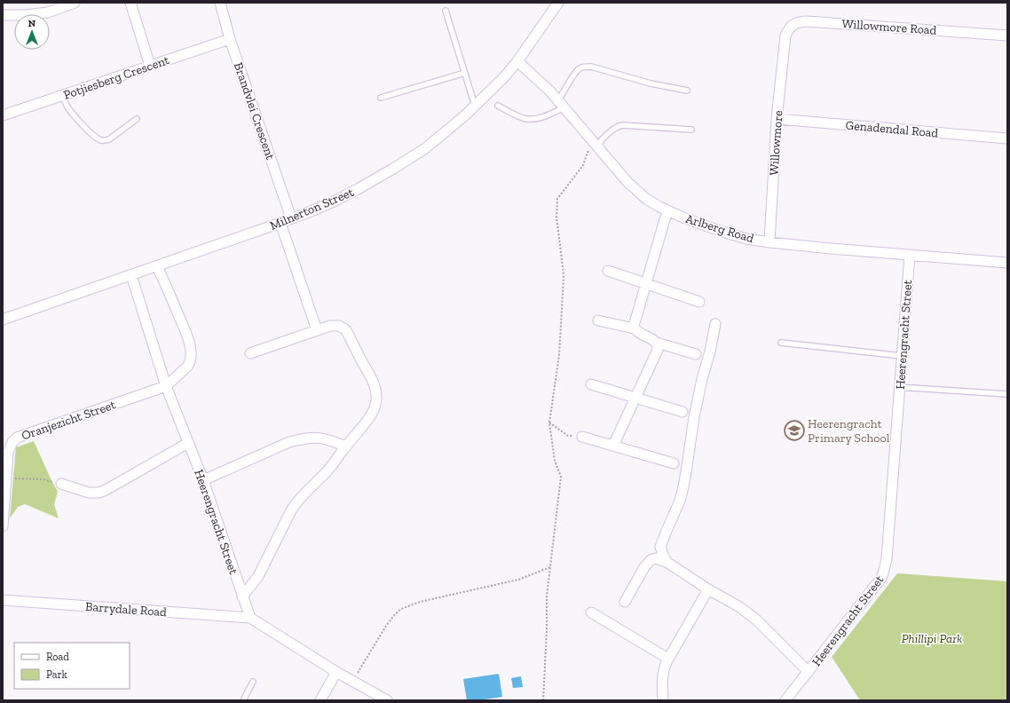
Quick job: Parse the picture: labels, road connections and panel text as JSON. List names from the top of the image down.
{
  "streets": {
    "street": [
      "Willowmore Road",
      "Potjiesberg Crescent",
      "Brandvlei Crescent",
      "Genadendal Road",
      "Willowmore",
      "Milnerton Street",
      "Arlberg Road",
      "Heerengracht Street",
      "Oranjezicht Street",
      "Barrydale Road"
    ]
  },
  "crossings": [
    ["Willowmore Road", "Willowmore"],
    ["Potjiesberg Crescent", "Brandvlei Crescent"],
    ["Brandvlei Crescent", "Milnerton Street"],
    ["Genadendal Road", "Willowmore"],
    ["Willowmore", "Arlberg Road"],
    ["Milnerton Street", "Arlberg Road"],
    ["Milnerton Street", "Heerengracht Street"],
    ["Arlberg Road", "Heerengracht Street"],
    ["Heerengracht Street", "Oranjezicht Street"],
    ["Heerengracht Street", "Barrydale Road"]
  ],
  "parks": ["Phillipi Park"],
  "places": {
    "school or university": ["Heerengracht Primary School"]
  },
  "legend": ["Road", "Park"],
  "north": "top"
}
